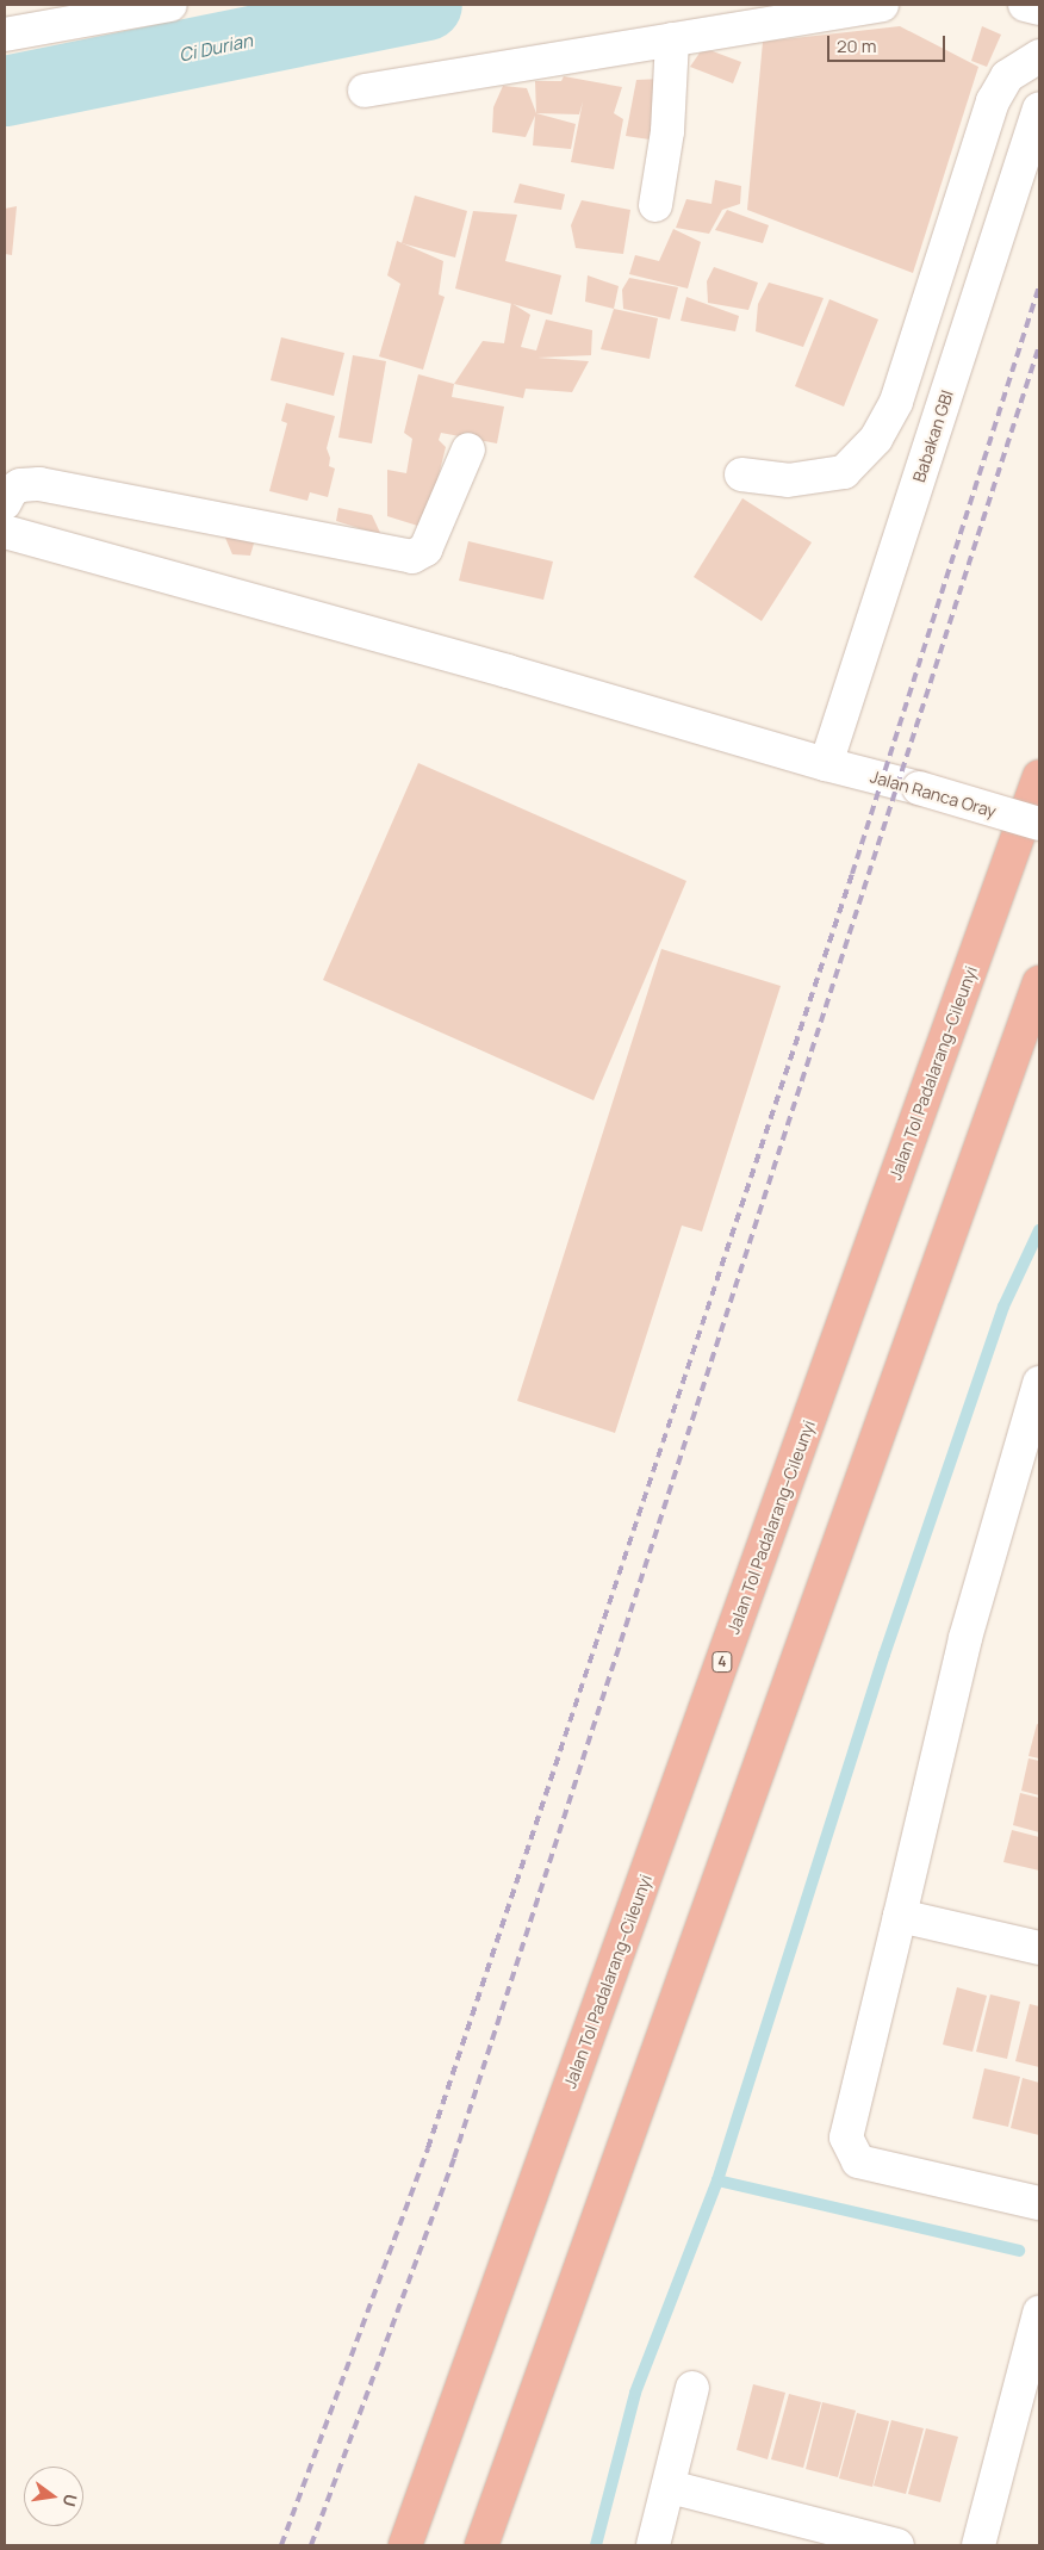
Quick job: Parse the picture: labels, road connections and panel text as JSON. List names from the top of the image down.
{
  "streets": {
    "highway": ["Jalan Tol Padalarang–Cileunyi", "4"],
    "street": ["Babakan GBI", "Jalan Ranca Oray"]
  },
  "crossings": [
    ["Babakan GBI", "Jalan Ranca Oray"]
  ],
  "water": ["Ci Durian"],
  "scale_bar": "20 m",
  "north": "right"
}
